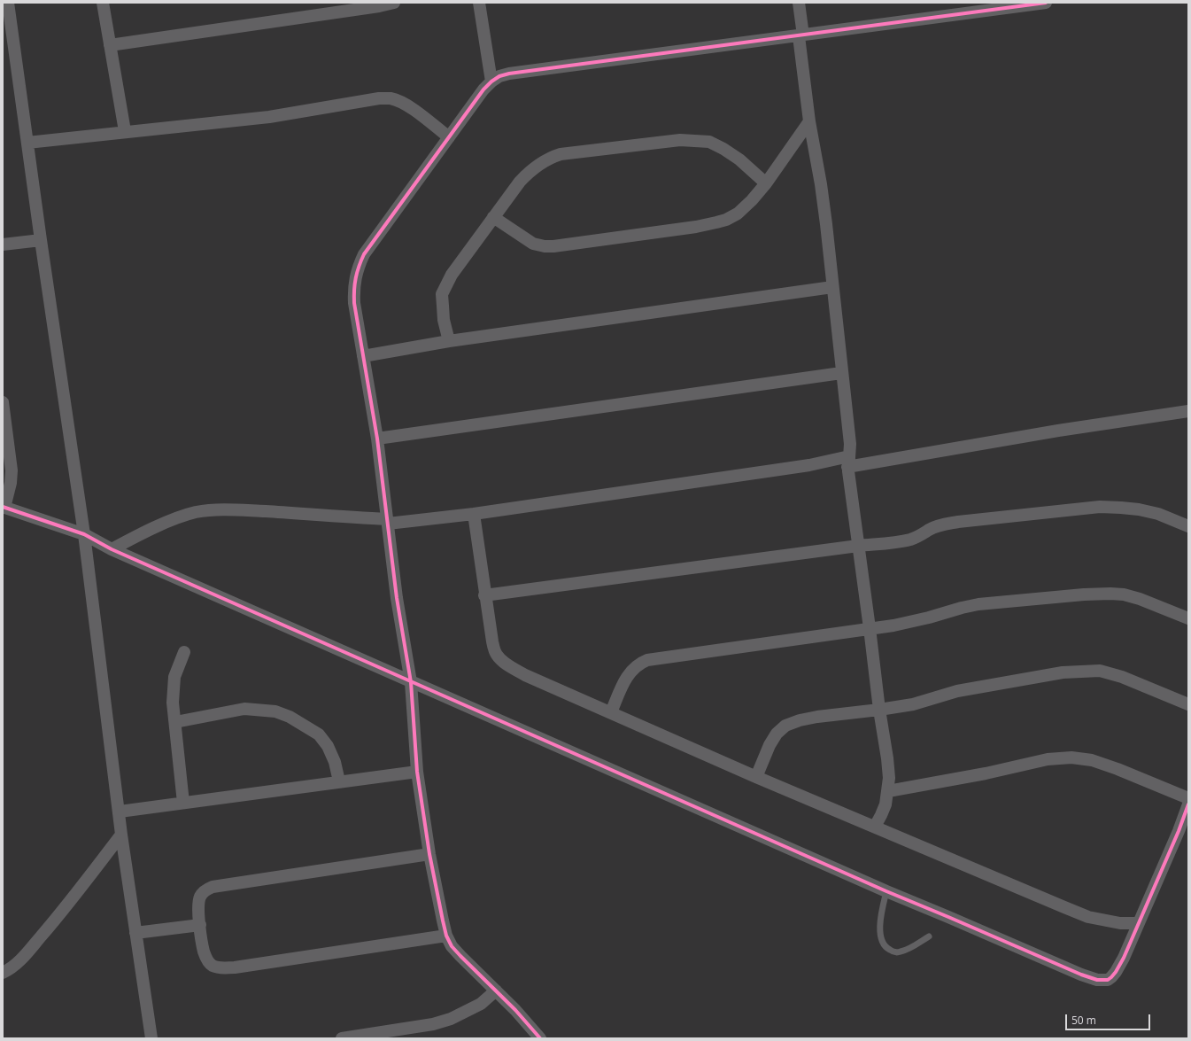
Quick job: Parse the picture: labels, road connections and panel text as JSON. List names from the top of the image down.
{
  "scale_bar": "50 m"
}
